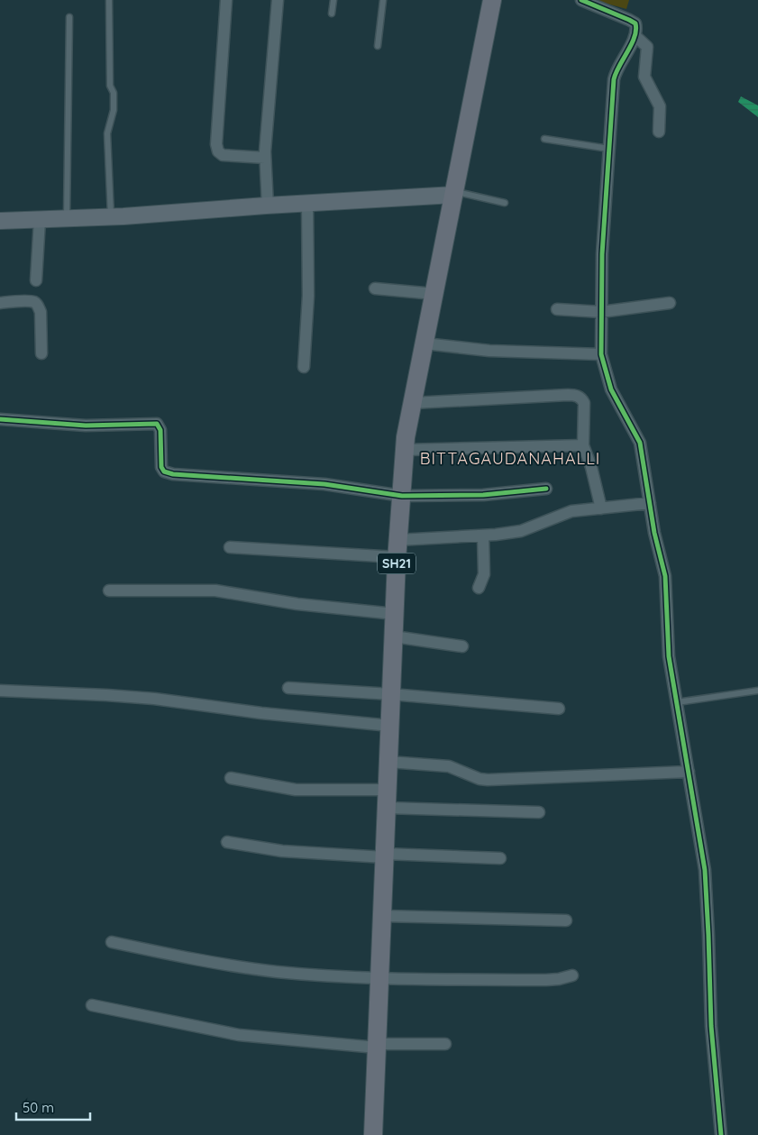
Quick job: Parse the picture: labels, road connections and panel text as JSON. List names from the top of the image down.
{
  "streets": {
    "main road": ["SH21"]
  },
  "districts": ["BITTAGAUDANAHALLI"],
  "scale_bar": "50 m"
}
